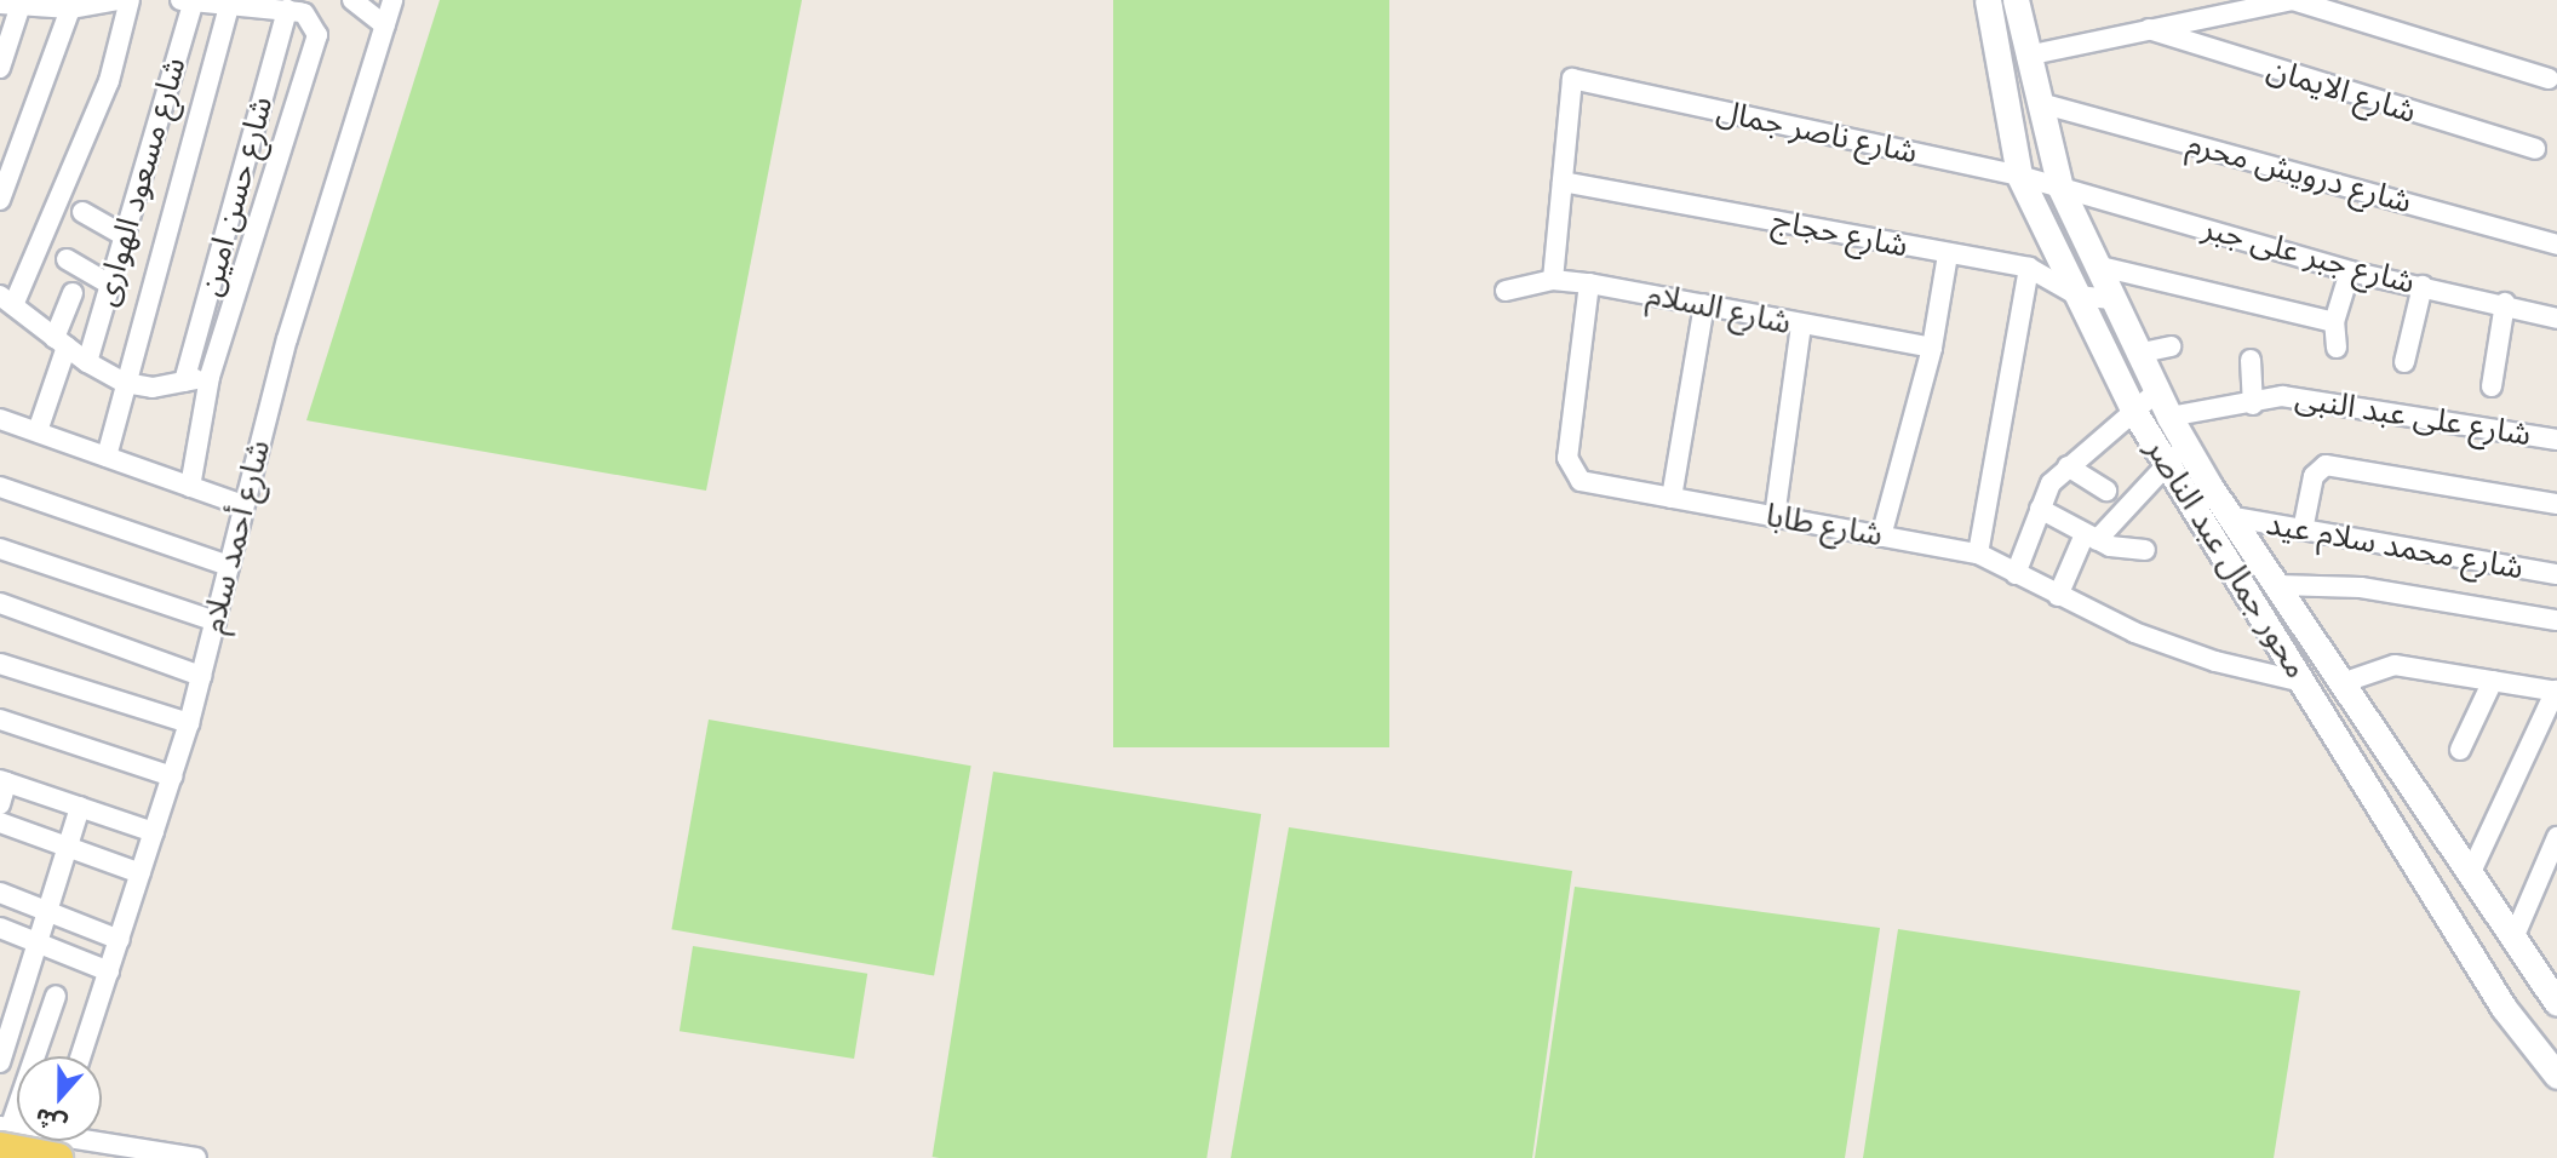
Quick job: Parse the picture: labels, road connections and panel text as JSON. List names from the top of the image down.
{
  "streets": {
    "street": [
      "شارع الايمان",
      "شارع ناصر جمال",
      "شارع درويش محرم",
      "شارع مسعود الهوارى",
      "شارع حسن امين",
      "شارع حجاج",
      "شارع جبر على جبر",
      "شارع السلام",
      "شارع على عبد النبى",
      "شارع طابا",
      "شارع أحمد سلام",
      "شارع محمد سلام عيد",
      "محور جمال عبد الناصر"
    ]
  },
  "crossings": [
    ["شارع ناصر جمال", "شارع حجاج"],
    ["شارع ناصر جمال", "شارع جبر على جبر"],
    ["شارع ناصر جمال", "محور جمال عبد الناصر"],
    ["شارع درويش محرم", "محور جمال عبد الناصر"],
    ["شارع حجاج", "محور جمال عبد الناصر"],
    ["شارع جبر على جبر", "محور جمال عبد الناصر"],
    ["شارع السلام", "شارع طابا"],
    ["شارع على عبد النبى", "محور جمال عبد الناصر"],
    ["شارع طابا", "محور جمال عبد الناصر"],
    ["شارع محمد سلام عيد", "محور جمال عبد الناصر"]
  ],
  "north": "bottom"
}
